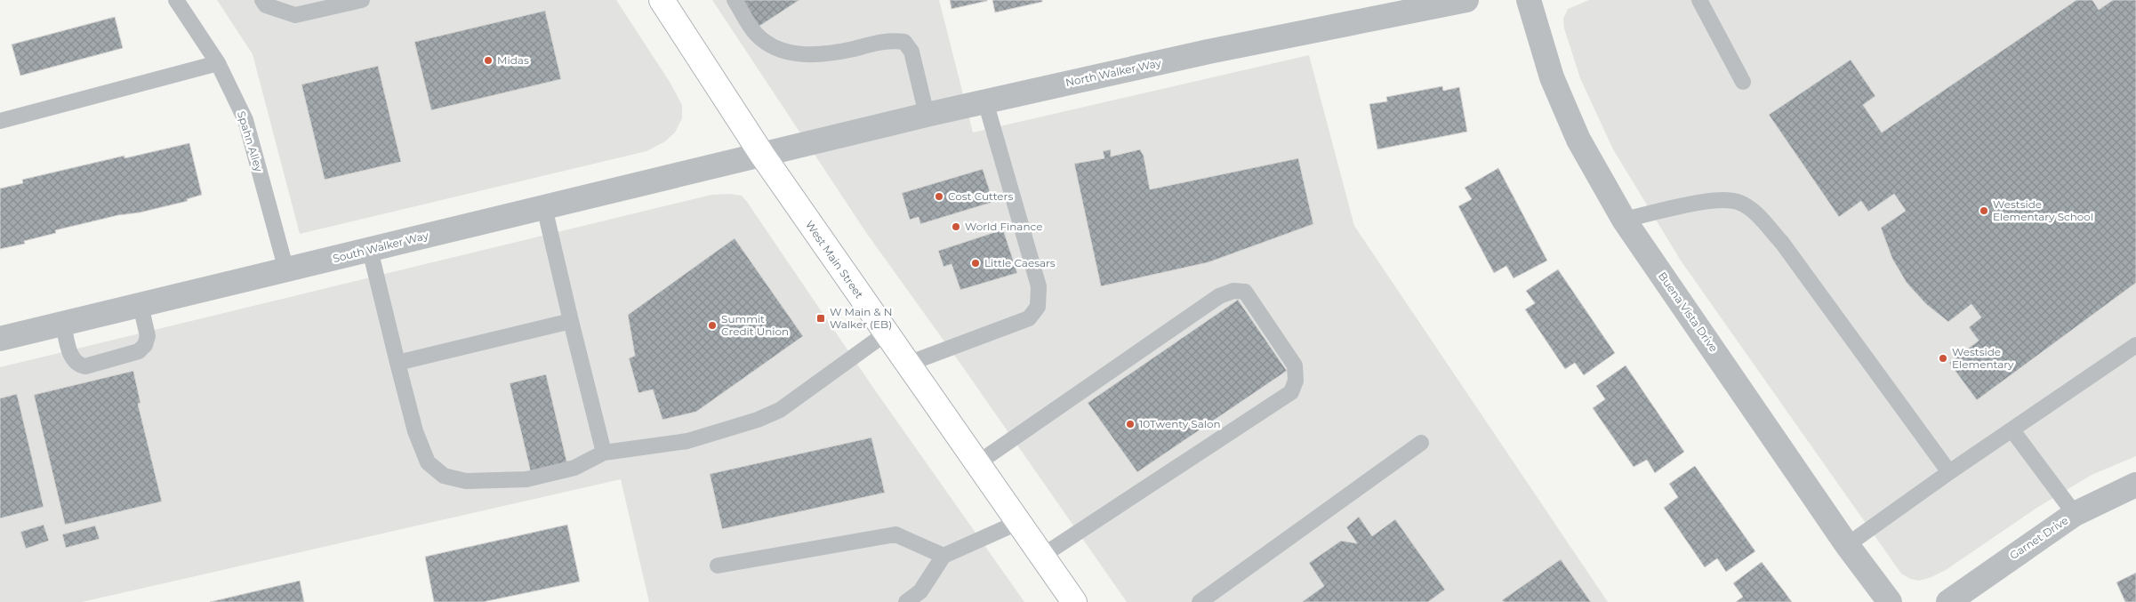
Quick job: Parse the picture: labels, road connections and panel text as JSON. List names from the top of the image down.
{
  "streets": {
    "main road": ["West Main Street"],
    "street": [
      "North Walker Way",
      "South Walker Way",
      "Buena Vista Drive",
      "Garnet Drive"
    ],
    "lane": ["Spahn Alley"]
  },
  "crossings": [
    ["North Walker Way", "South Walker Way"],
    ["North Walker Way", "West Main Street"],
    ["Spahn Alley", "South Walker Way"],
    ["South Walker Way", "West Main Street"]
  ],
  "places": {
    "other": [
      "Midas",
      "Cost Cutters",
      "Westside Elementary School",
      "World Finance",
      "Little Caesars",
      "Summit Credit Union",
      "Westside Elementary",
      "10Twenty Salon"
    ],
    "transit": ["W Main & N Walker (EB)"]
  }
}
